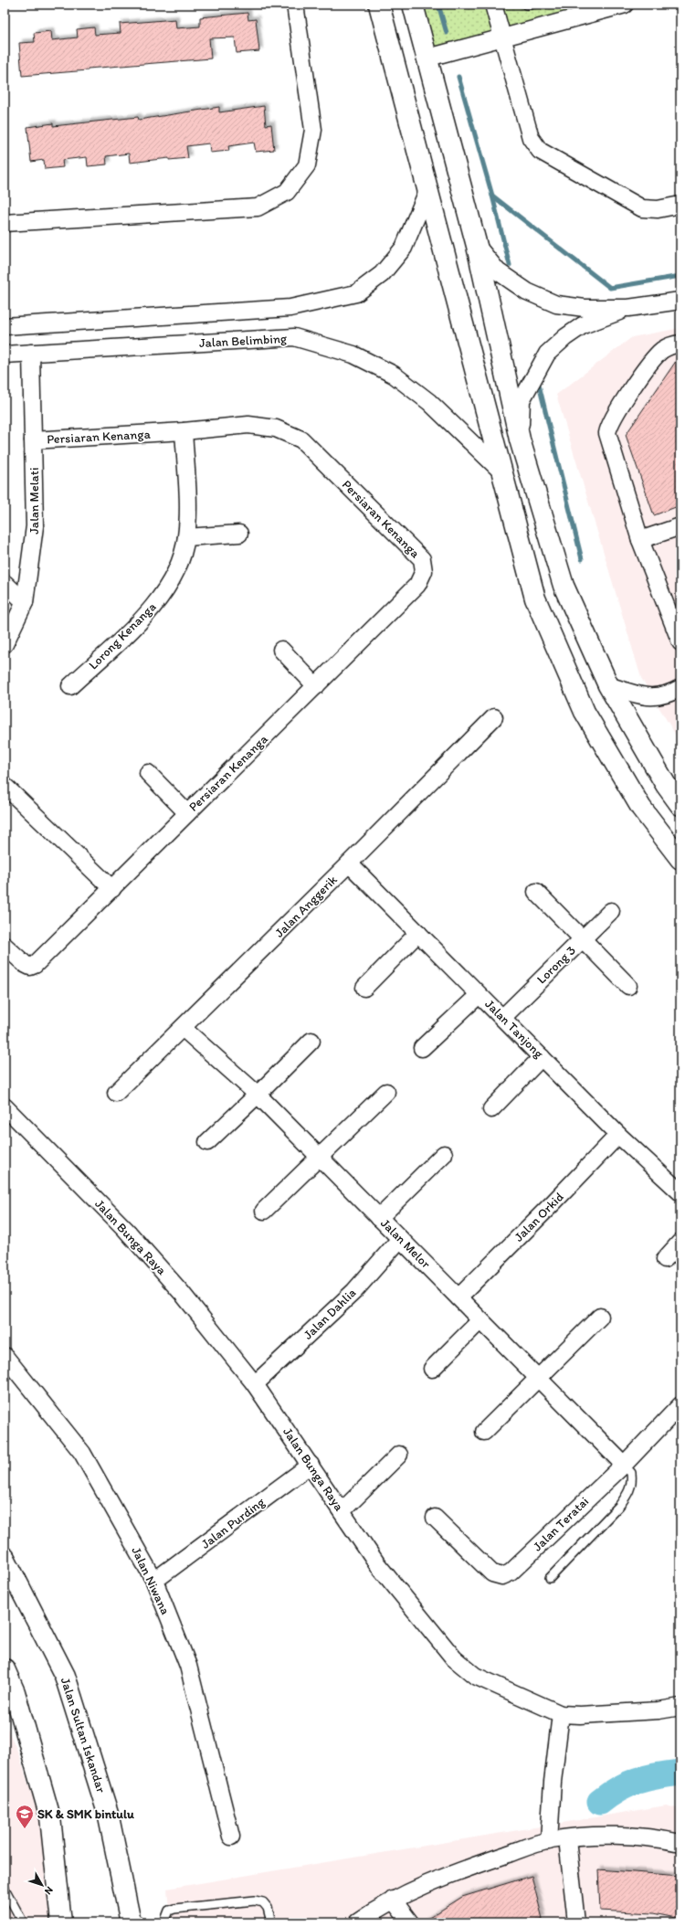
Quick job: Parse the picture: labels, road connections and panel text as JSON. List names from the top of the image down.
{
  "streets": {
    "main road": ["Jalan Sultan Iskandar"],
    "street": [
      "Jalan Belimbing",
      "Persiaran Kenanga",
      "Jalan Melati",
      "Lorong Kenanga",
      "Jalan Anggerik",
      "Lorong 3",
      "Jalan Tanjong",
      "Jalan Orkid",
      "Jalan Bunga Raya",
      "Jalan Melor",
      "Jalan Dahlia",
      "Jalan Purding",
      "Jalan Teratai",
      "Jalan Niwana"
    ]
  },
  "crossings": [
    ["Jalan Belimbing", "Jalan Melati"],
    ["Persiaran Kenanga", "Jalan Melati"],
    ["Persiaran Kenanga", "Lorong Kenanga"],
    ["Jalan Anggerik", "Jalan Tanjong"],
    ["Jalan Anggerik", "Jalan Melor"],
    ["Lorong 3", "Jalan Tanjong"],
    ["Jalan Tanjong", "Jalan Orkid"],
    ["Jalan Orkid", "Jalan Melor"],
    ["Jalan Bunga Raya", "Jalan Dahlia"],
    ["Jalan Bunga Raya", "Jalan Purding"],
    ["Jalan Melor", "Jalan Dahlia"],
    ["Jalan Melor", "Jalan Teratai"],
    ["Jalan Purding", "Jalan Niwana"]
  ],
  "places": {
    "school or university": ["SK & SMK bintulu"]
  },
  "north": "bottom right"
}
